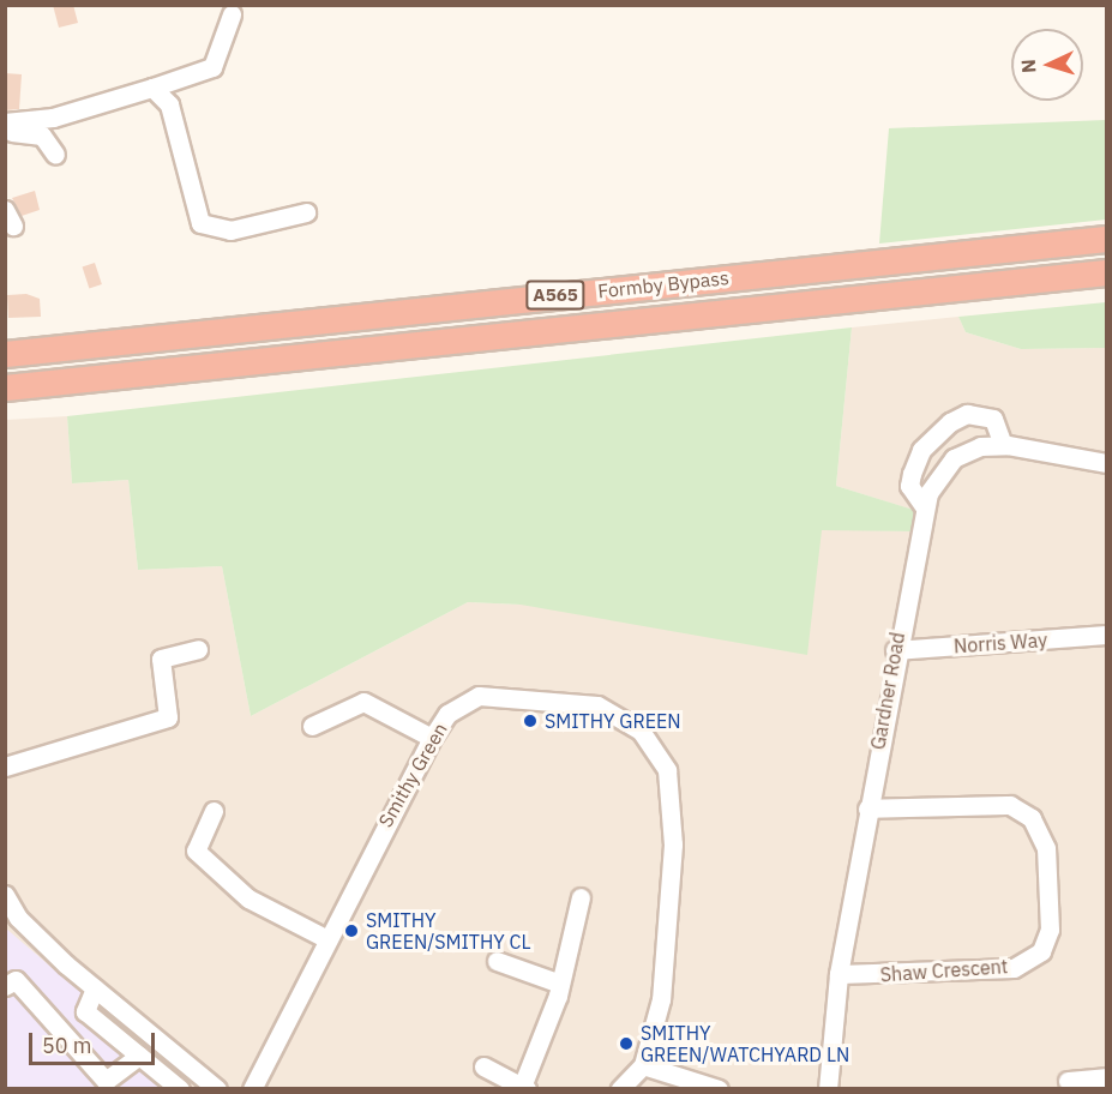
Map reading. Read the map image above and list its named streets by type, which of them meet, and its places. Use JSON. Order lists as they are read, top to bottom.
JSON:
{
  "streets": {
    "highway": ["Formby Bypass", "A565"],
    "street": [
      "Norris Way",
      "Gardner Road",
      "Smithy Green",
      "Shaw Crescent"
    ]
  },
  "crossings": [
    ["Norris Way", "Gardner Road"],
    ["Gardner Road", "Shaw Crescent"]
  ],
  "places": ["SMITHY GREEN", "SMITHY GREEN/SMITHY CL", "SMITHY GREEN/WATCHYARD LN"],
  "scale_bar": "50 m",
  "north": "left"
}
